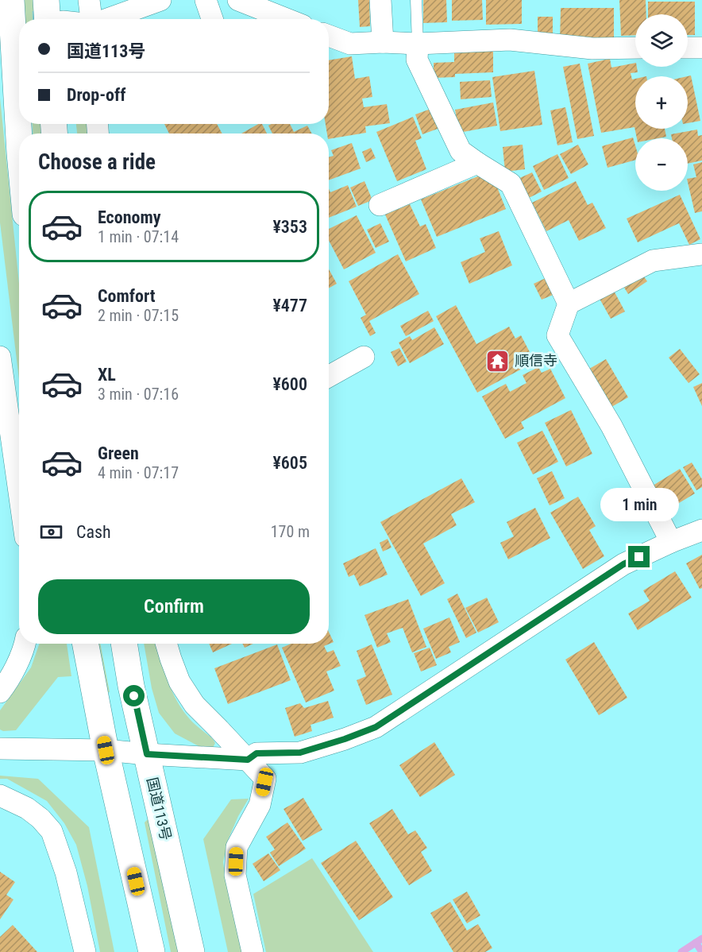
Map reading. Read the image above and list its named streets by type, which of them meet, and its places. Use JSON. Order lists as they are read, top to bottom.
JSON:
{
  "streets": {
    "highway": ["国道113号"]
  },
  "places": {
    "temple": ["順信寺"]
  },
  "page": {
    "map_buttons": ["+", "−"],
    "banner": ["国道113号", "Drop-off"],
    "heading": "Choose a ride",
    "list": [
      {
        "name": "Economy",
        "note": "1 min · 07:14",
        "value": "¥353"
      },
      {
        "name": "Comfort",
        "note": "2 min · 07:15",
        "value": "¥477"
      },
      {
        "name": "XL",
        "note": "3 min · 07:16",
        "value": "¥600"
      },
      {
        "name": "Green",
        "note": "4 min · 07:17",
        "value": "¥605"
      }
    ],
    "bubble": "1 min",
    "pay": ["Cash", "170 m"],
    "buttons": "Confirm"
  }
}
